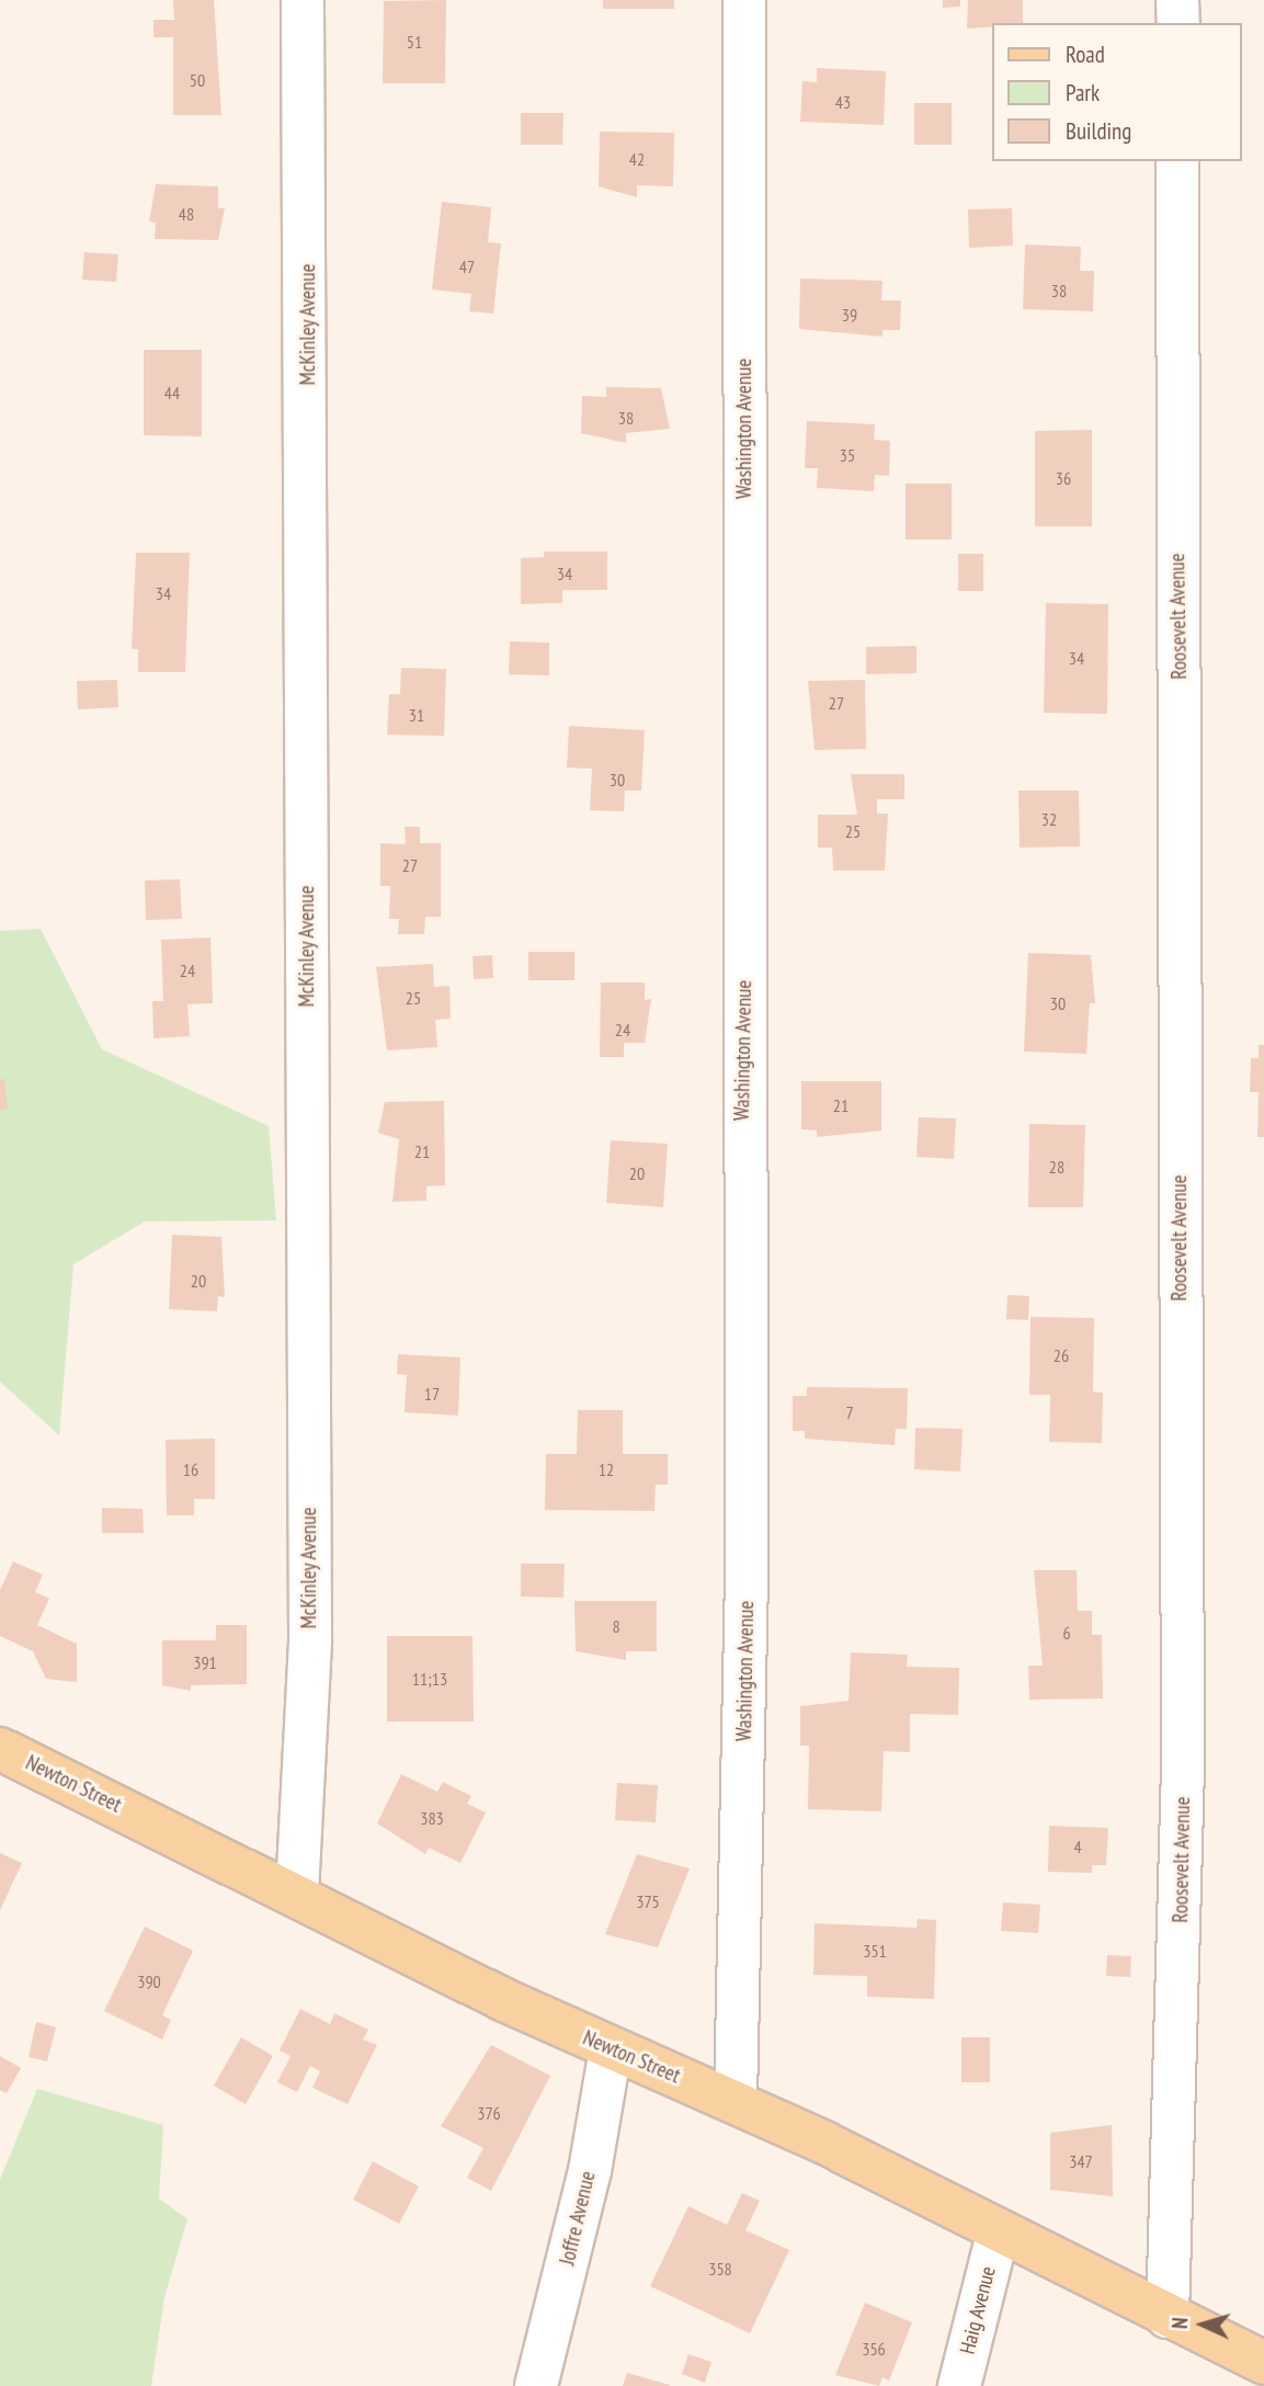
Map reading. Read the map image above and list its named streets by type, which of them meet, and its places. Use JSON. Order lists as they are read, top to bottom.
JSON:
{
  "streets": {
    "main road": ["Newton Street"],
    "street": [
      "McKinley Avenue",
      "Washington Avenue",
      "Roosevelt Avenue",
      "Joffre Avenue",
      "Haig Avenue"
    ]
  },
  "crossings": [
    ["McKinley Avenue", "Newton Street"],
    ["Washington Avenue", "Newton Street"],
    ["Roosevelt Avenue", "Newton Street"],
    ["Newton Street", "Joffre Avenue"],
    ["Newton Street", "Haig Avenue"]
  ],
  "house_numbers": [
    "51",
    "50",
    "43",
    "42",
    "48",
    "47",
    "38",
    "39",
    "44",
    "38",
    "35",
    "36",
    "34",
    "34",
    "34",
    "27",
    "31",
    "30",
    "32",
    "25",
    "27",
    "24",
    "25",
    "30",
    "24",
    "21",
    "21",
    "28",
    "20",
    "20",
    "26",
    "17",
    "7",
    "16",
    "12",
    "8",
    "6",
    "391",
    "11;13",
    "383",
    "4",
    "375",
    "351",
    "390",
    "376",
    "347",
    "358",
    "356"
  ],
  "legend": ["Road", "Park", "Building"],
  "north": "left"
}
